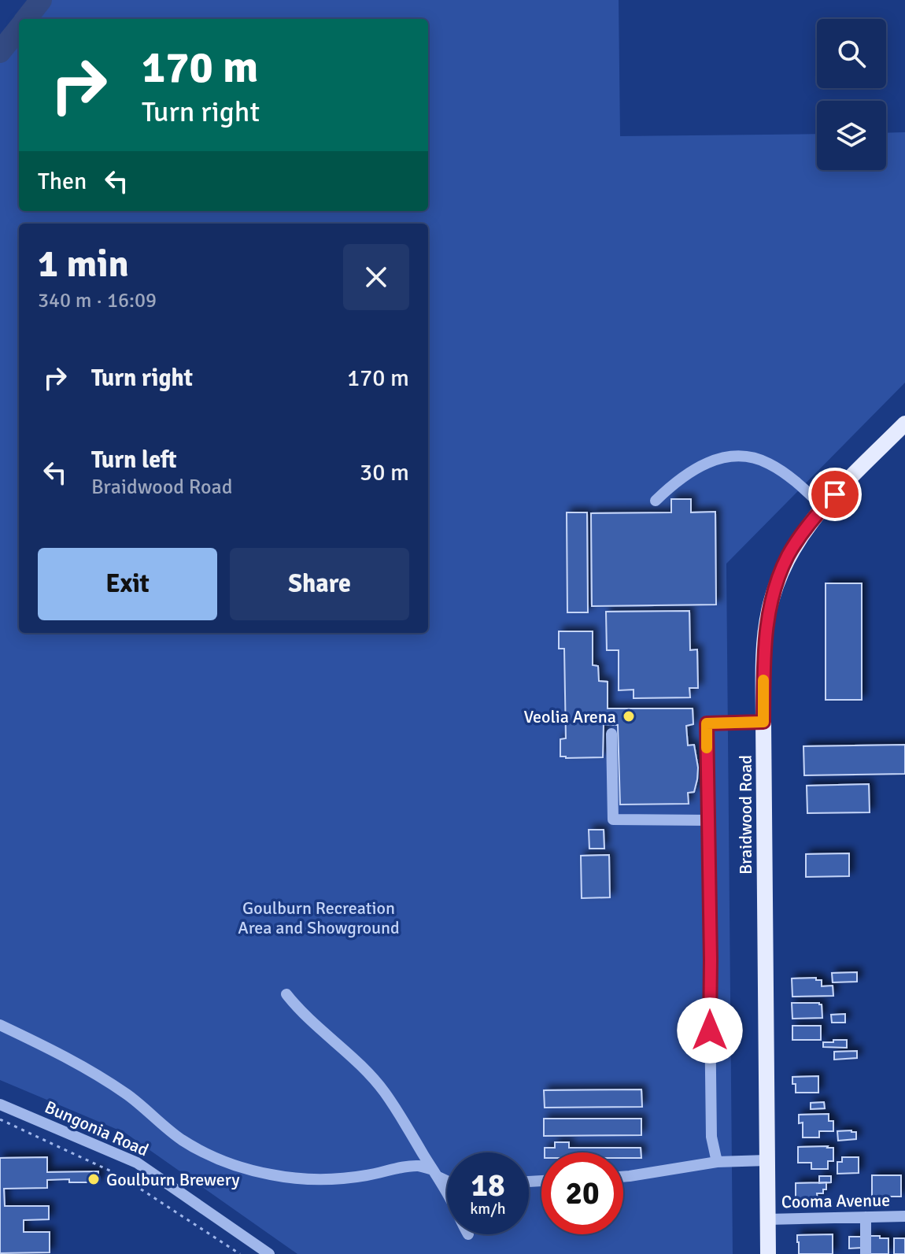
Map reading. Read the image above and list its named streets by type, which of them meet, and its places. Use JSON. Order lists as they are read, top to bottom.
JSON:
{
  "streets": {
    "main road": ["Braidwood Road"],
    "street": ["Bungonia Road", "Cooma Avenue"]
  },
  "crossings": [
    ["Braidwood Road", "Cooma Avenue"]
  ],
  "parks": ["Goulburn Recreation Area and Showground"],
  "places": ["Veolia Arena", "Goulburn Brewery"],
  "page": {
    "turn": ["170 m", "Turn right"],
    "then": "Then",
    "heading": ["1 min", "340 m · 16:09"],
    "list": [
      {
        "name": "Turn right",
        "value": "170 m"
      },
      {
        "name": "Turn left",
        "note": "Braidwood Road",
        "value": "30 m"
      }
    ],
    "buttons": ["Exit", "Share"],
    "speed": "18 km/h",
    "limit": "20"
  }
}
